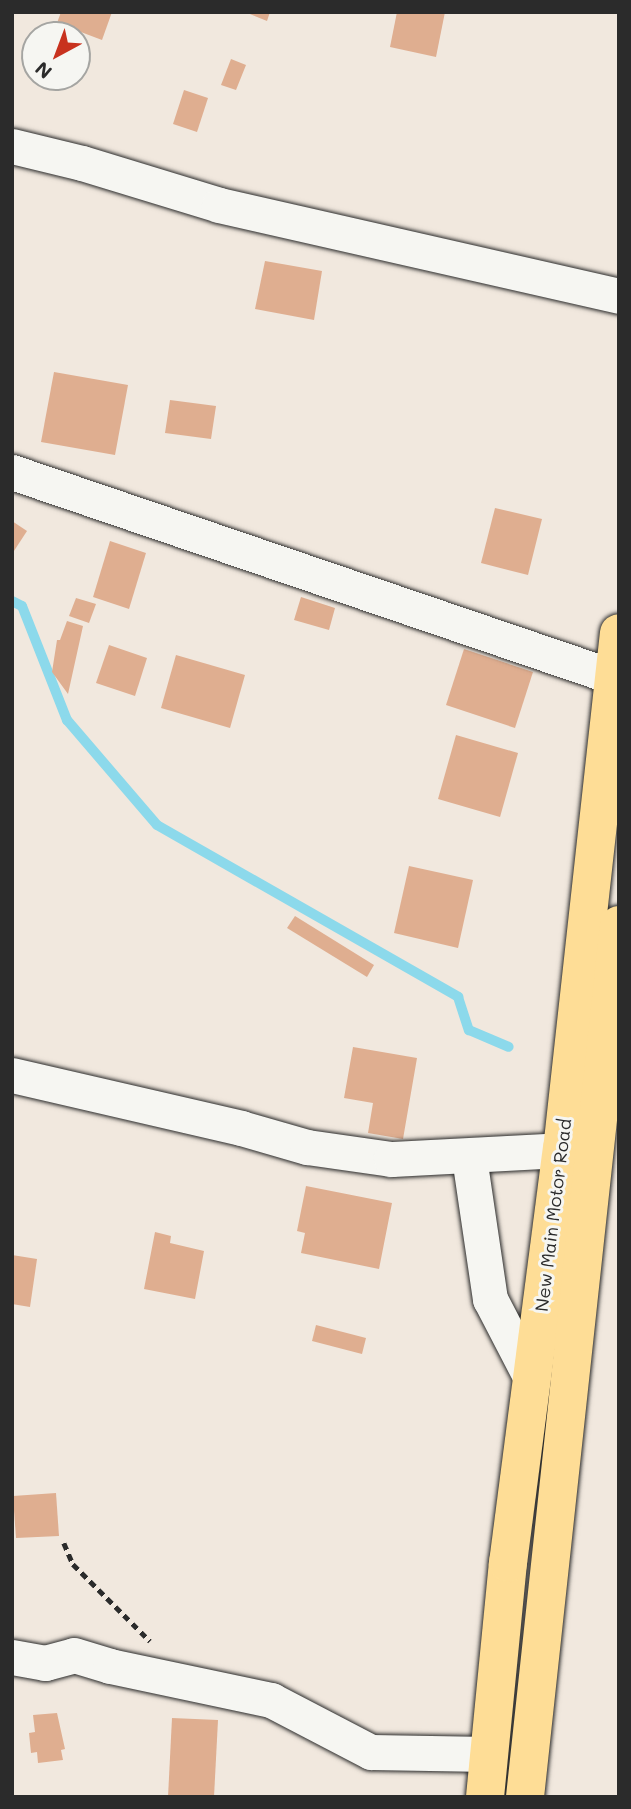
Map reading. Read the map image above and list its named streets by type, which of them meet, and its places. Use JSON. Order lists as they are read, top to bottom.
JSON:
{
  "streets": {
    "highway": ["New Main Motor Road"]
  },
  "north": "bottom left"
}
